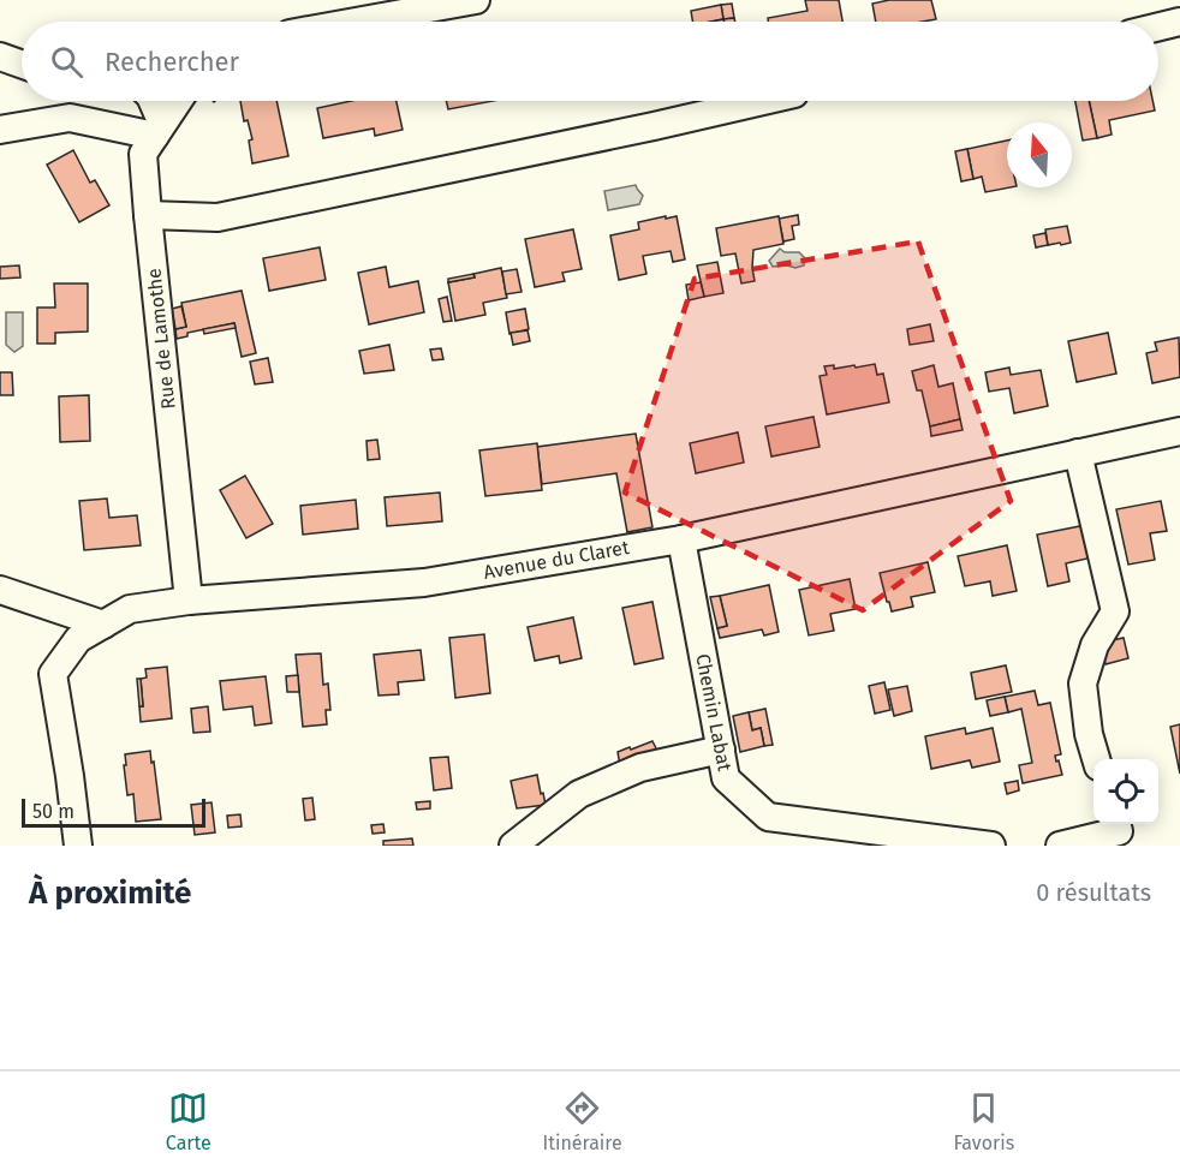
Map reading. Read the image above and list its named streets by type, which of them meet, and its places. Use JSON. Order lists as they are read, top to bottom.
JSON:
{
  "streets": {
    "street": ["Rue de Lamothe", "Avenue du Claret", "Chemin Labat"]
  },
  "crossings": [
    ["Rue de Lamothe", "Avenue du Claret"],
    ["Avenue du Claret", "Chemin Labat"]
  ],
  "scale_bar": "50 m",
  "north": "top",
  "page": {
    "search": "Rechercher",
    "scale": "50 m",
    "heading": ["À proximité", "0 résultats"],
    "nav": ["Carte", "Itinéraire", "Favoris"]
  }
}
